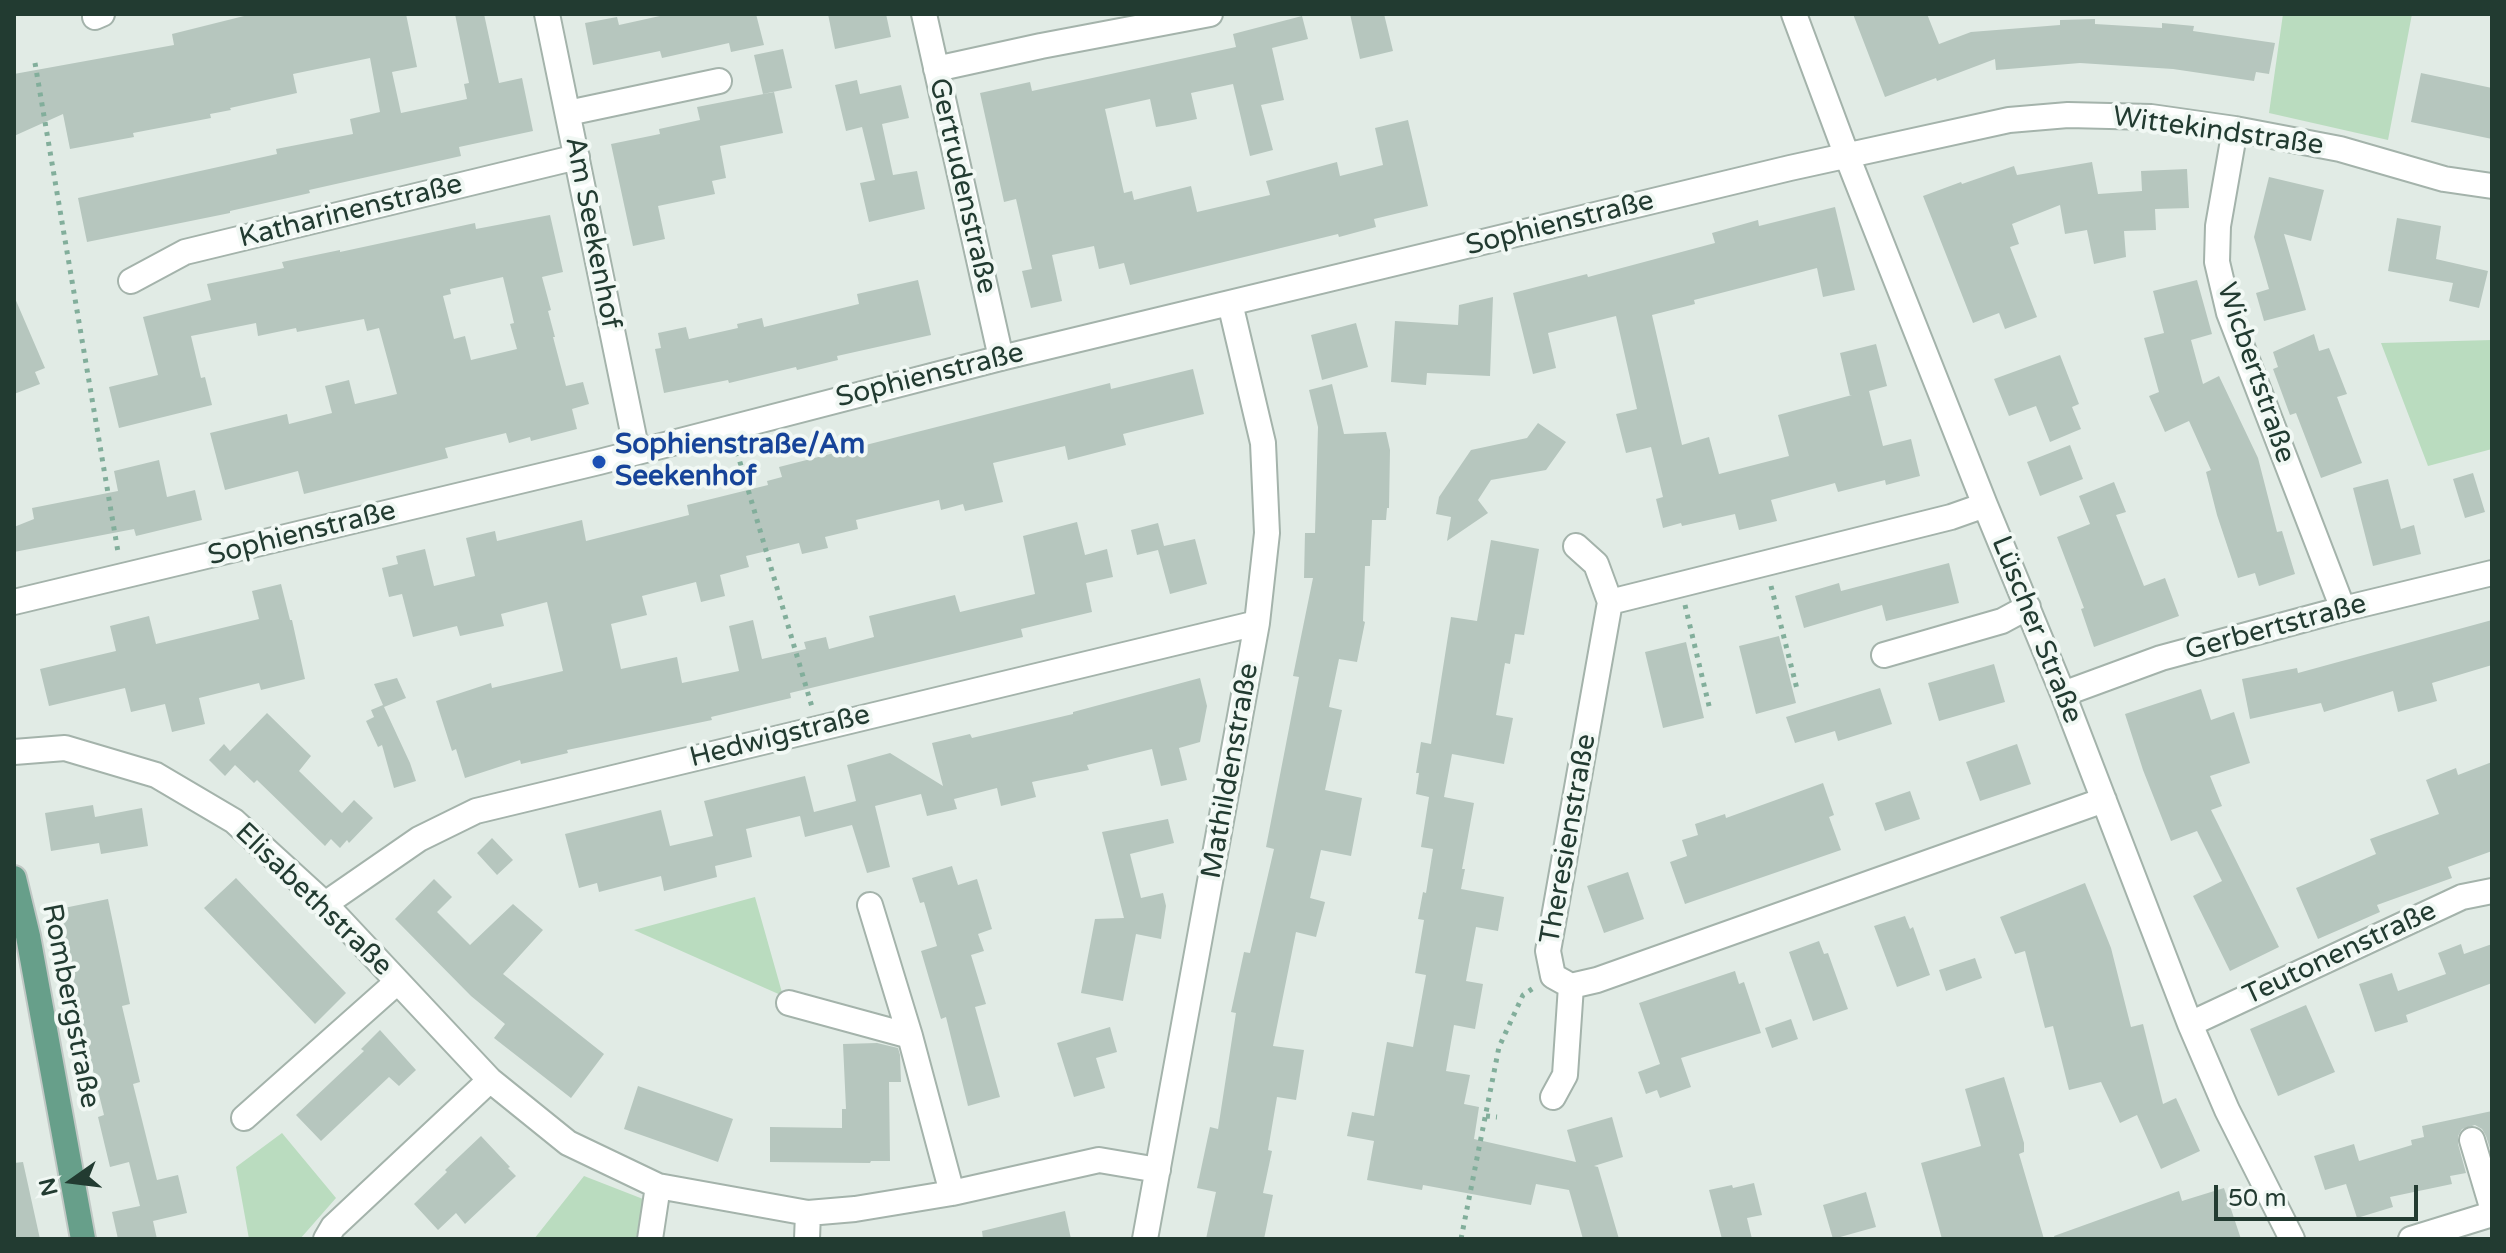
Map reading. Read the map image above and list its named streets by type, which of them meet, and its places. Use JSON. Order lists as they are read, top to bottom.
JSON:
{
  "streets": {
    "main road": ["Rombergstraße"],
    "street": [
      "Wittekindstraße",
      "Gertrudenstraße",
      "Katharinenstraße",
      "Sophienstraße",
      "Am Seekenhof",
      "Wicbertstraße",
      "Gerbertstraße",
      "Lüscher Straße",
      "Hedwigstraße",
      "Mathildenstraße",
      "Theresienstraße",
      "Elisabethstraße",
      "Teutonenstraße"
    ]
  },
  "crossings": [
    ["Wittekindstraße", "Sophienstraße"],
    ["Wittekindstraße", "Wicbertstraße"],
    ["Wittekindstraße", "Lüscher Straße"],
    ["Gertrudenstraße", "Sophienstraße"],
    ["Katharinenstraße", "Am Seekenhof"],
    ["Sophienstraße", "Am Seekenhof"],
    ["Sophienstraße", "Lüscher Straße"],
    ["Sophienstraße", "Mathildenstraße"],
    ["Wicbertstraße", "Gerbertstraße"],
    ["Gerbertstraße", "Lüscher Straße"],
    ["Lüscher Straße", "Theresienstraße"],
    ["Lüscher Straße", "Teutonenstraße"],
    ["Hedwigstraße", "Mathildenstraße"],
    ["Hedwigstraße", "Elisabethstraße"],
    ["Mathildenstraße", "Elisabethstraße"]
  ],
  "places": ["Sophienstraße/Am Seekenhof"],
  "scale_bar": "50 m",
  "north": "left"
}
